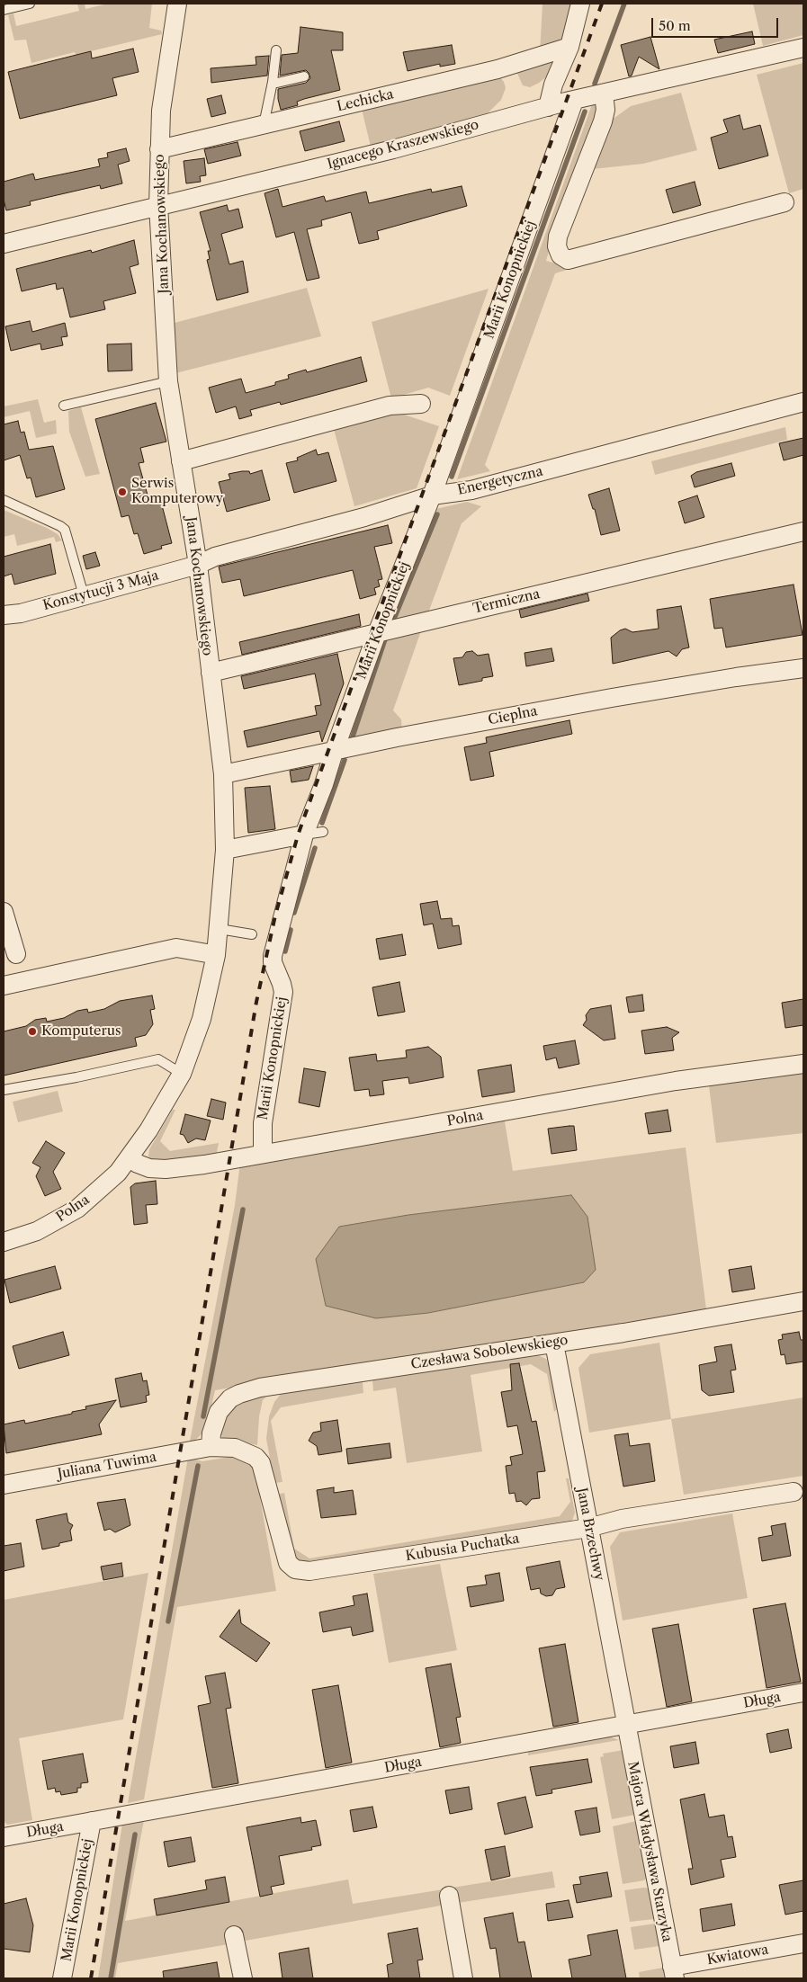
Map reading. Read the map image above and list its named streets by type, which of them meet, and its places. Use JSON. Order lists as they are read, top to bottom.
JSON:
{
  "streets": {
    "street": [
      "Lechicka",
      "Ignacego Kraszewskiego",
      "Jana Kochanowskiego",
      "Marii Konopnickiej",
      "Energetyczna",
      "Konstytucji 3 Maja",
      "Termiczna",
      "Cieplna",
      "Polna",
      "Czesława Sobolewskiego",
      "Juliana Tuwima",
      "Jana Brzechwy",
      "Kubusia Puchatka",
      "Długa",
      "Majora Władysława Starzyka",
      "Kwiatowa"
    ]
  },
  "crossings": [
    ["Lechicka", "Jana Kochanowskiego"],
    ["Ignacego Kraszewskiego", "Jana Kochanowskiego"],
    ["Ignacego Kraszewskiego", "Marii Konopnickiej"],
    ["Jana Kochanowskiego", "Energetyczna"],
    ["Jana Kochanowskiego", "Konstytucji 3 Maja"],
    ["Jana Kochanowskiego", "Termiczna"],
    ["Jana Kochanowskiego", "Cieplna"],
    ["Jana Kochanowskiego", "Polna"],
    ["Marii Konopnickiej", "Energetyczna"],
    ["Marii Konopnickiej", "Termiczna"],
    ["Marii Konopnickiej", "Cieplna"],
    ["Marii Konopnickiej", "Polna"],
    ["Marii Konopnickiej", "Długa"],
    ["Energetyczna", "Konstytucji 3 Maja"],
    ["Czesława Sobolewskiego", "Juliana Tuwima"],
    ["Czesława Sobolewskiego", "Jana Brzechwy"],
    ["Czesława Sobolewskiego", "Kubusia Puchatka"],
    ["Juliana Tuwima", "Kubusia Puchatka"],
    ["Jana Brzechwy", "Kubusia Puchatka"],
    ["Jana Brzechwy", "Długa"],
    ["Jana Brzechwy", "Majora Władysława Starzyka"],
    ["Długa", "Majora Władysława Starzyka"],
    ["Majora Władysława Starzyka", "Kwiatowa"]
  ],
  "places": ["Serwis Komputerowy", "Komputerus"],
  "scale_bar": "50 m"
}
